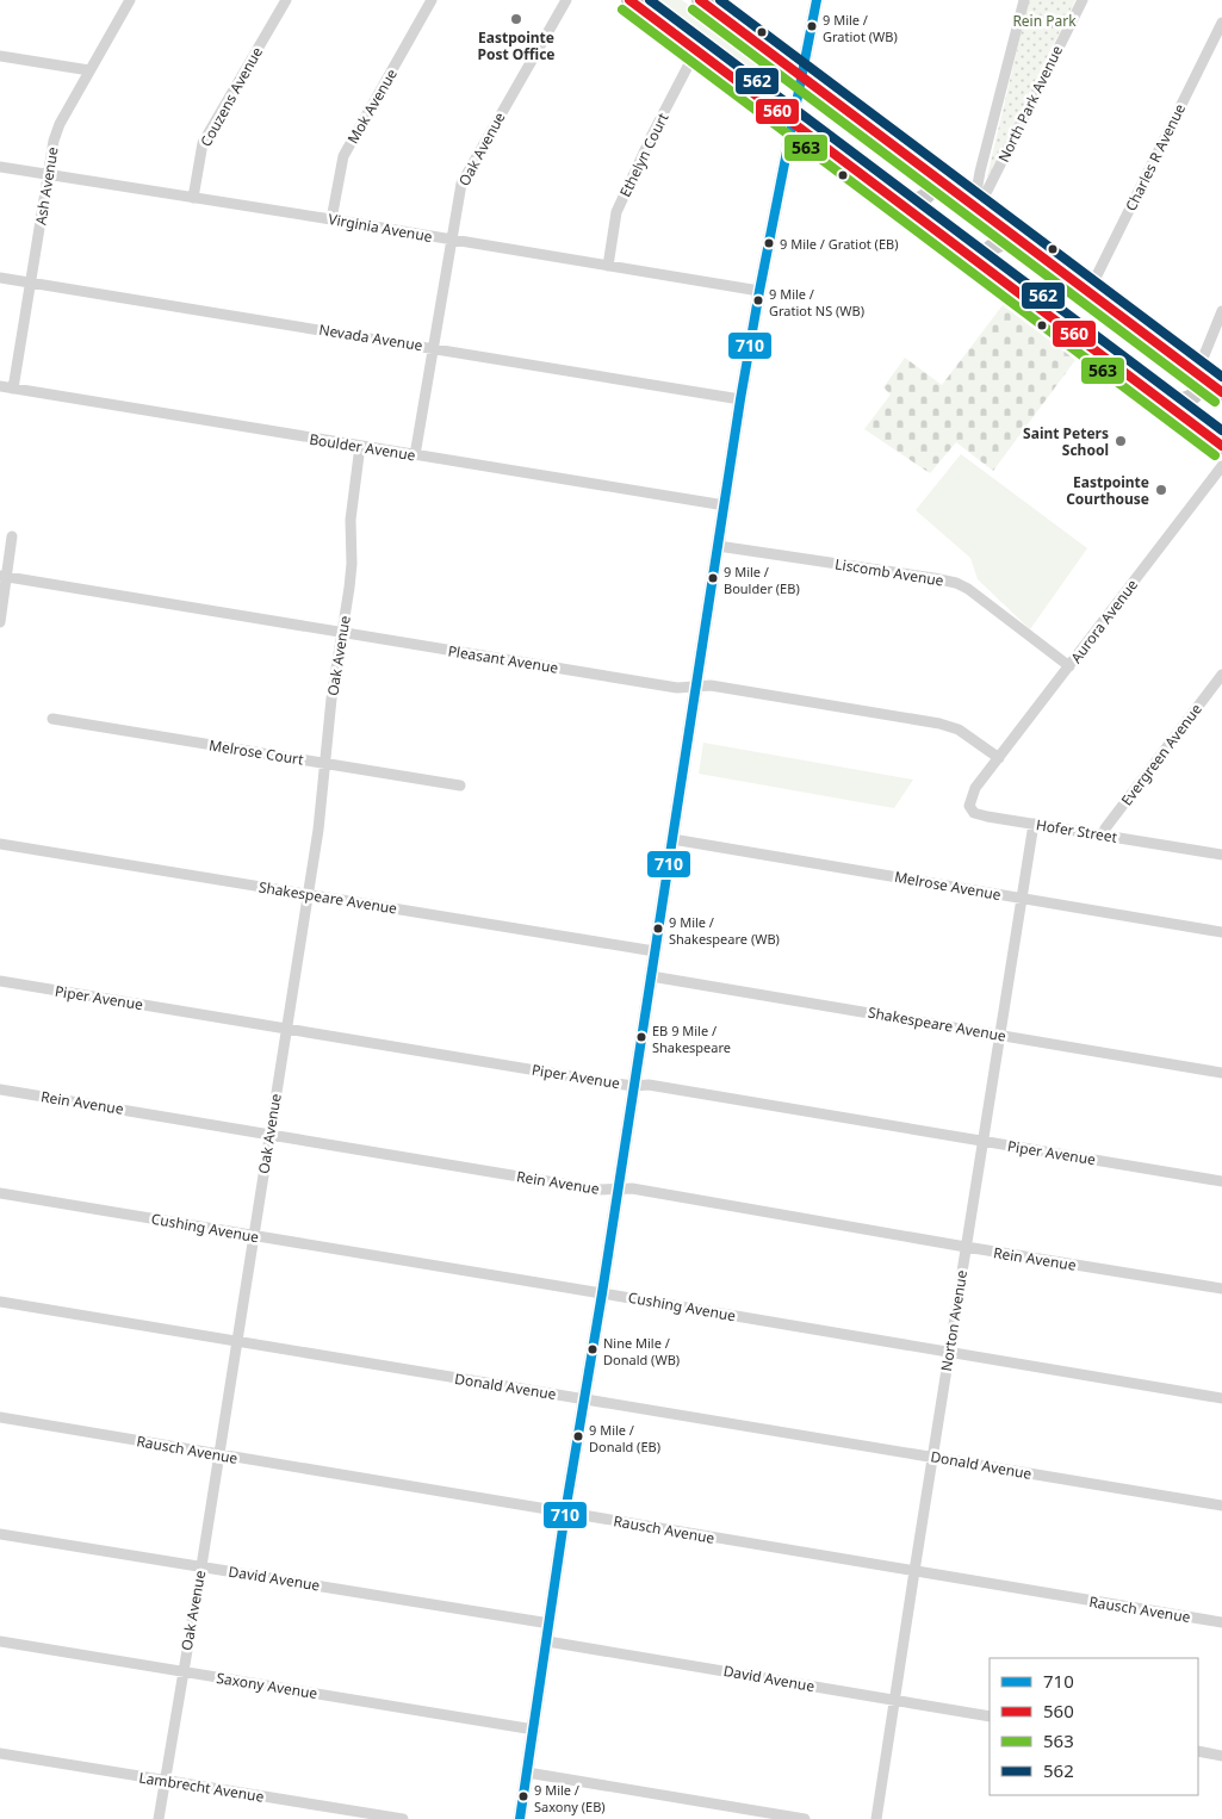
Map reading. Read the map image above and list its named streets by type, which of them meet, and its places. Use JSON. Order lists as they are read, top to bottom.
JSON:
{
  "streets": {
    "street": [
      "Couzens Avenue",
      "North Park Avenue",
      "Mok Avenue",
      "Oak Avenue",
      "Ethelyn Court",
      "Charles R Avenue",
      "Ash Avenue",
      "Virginia Avenue",
      "Nevada Avenue",
      "Boulder Avenue",
      "Liscomb Avenue",
      "Aurora Avenue",
      "Pleasant Avenue",
      "Melrose Court",
      "Evergreen Avenue",
      "Hofer Street",
      "Melrose Avenue",
      "Shakespeare Avenue",
      "Piper Avenue",
      "Rein Avenue",
      "Cushing Avenue",
      "Norton Avenue",
      "Donald Avenue",
      "Rausch Avenue",
      "David Avenue",
      "Saxony Avenue",
      "Lambrecht Avenue"
    ]
  },
  "crossings": [
    ["Couzens Avenue", "Virginia Avenue"],
    ["Mok Avenue", "Virginia Avenue"],
    ["Oak Avenue", "Virginia Avenue"],
    ["Oak Avenue", "Nevada Avenue"],
    ["Oak Avenue", "Boulder Avenue"],
    ["Oak Avenue", "Pleasant Avenue"],
    ["Oak Avenue", "Melrose Court"],
    ["Oak Avenue", "Shakespeare Avenue"],
    ["Oak Avenue", "Piper Avenue"],
    ["Oak Avenue", "Rein Avenue"],
    ["Oak Avenue", "Cushing Avenue"],
    ["Oak Avenue", "Donald Avenue"],
    ["Oak Avenue", "Rausch Avenue"],
    ["Oak Avenue", "David Avenue"],
    ["Oak Avenue", "Saxony Avenue"],
    ["Oak Avenue", "Lambrecht Avenue"],
    ["Ethelyn Court", "Virginia Avenue"],
    ["Ash Avenue", "Virginia Avenue"],
    ["Ash Avenue", "Nevada Avenue"],
    ["Ash Avenue", "Boulder Avenue"],
    ["Liscomb Avenue", "Aurora Avenue"],
    ["Aurora Avenue", "Pleasant Avenue"],
    ["Aurora Avenue", "Hofer Street"],
    ["Evergreen Avenue", "Hofer Street"],
    ["Hofer Street", "Norton Avenue"],
    ["Melrose Avenue", "Norton Avenue"],
    ["Shakespeare Avenue", "Norton Avenue"],
    ["Piper Avenue", "Norton Avenue"],
    ["Rein Avenue", "Norton Avenue"],
    ["Cushing Avenue", "Norton Avenue"],
    ["Norton Avenue", "Donald Avenue"],
    ["Norton Avenue", "Rausch Avenue"],
    ["Norton Avenue", "David Avenue"]
  ],
  "parks": ["Rein Park"],
  "places": [
    "Eastpointe Post Office",
    "9 Mile / Gratiot (WB)",
    "9 Mile / Gratiot (EB)",
    "9 Mile / Gratiot NS (WB)",
    "Saint Peters School",
    "Eastpointe Courthouse",
    "9 Mile / Boulder (EB)",
    "9 Mile / Shakespeare (WB)",
    "EB 9 Mile / Shakespeare",
    "Nine Mile / Donald (WB)",
    "9 Mile / Donald (EB)",
    "9 Mile / Saxony (EB)"
  ],
  "lines": [
    "transit line 710",
    "transit line 560",
    "transit line 562",
    "transit line 563"
  ],
  "legend": [
    "710",
    "560",
    "563",
    "562"
  ]
}
